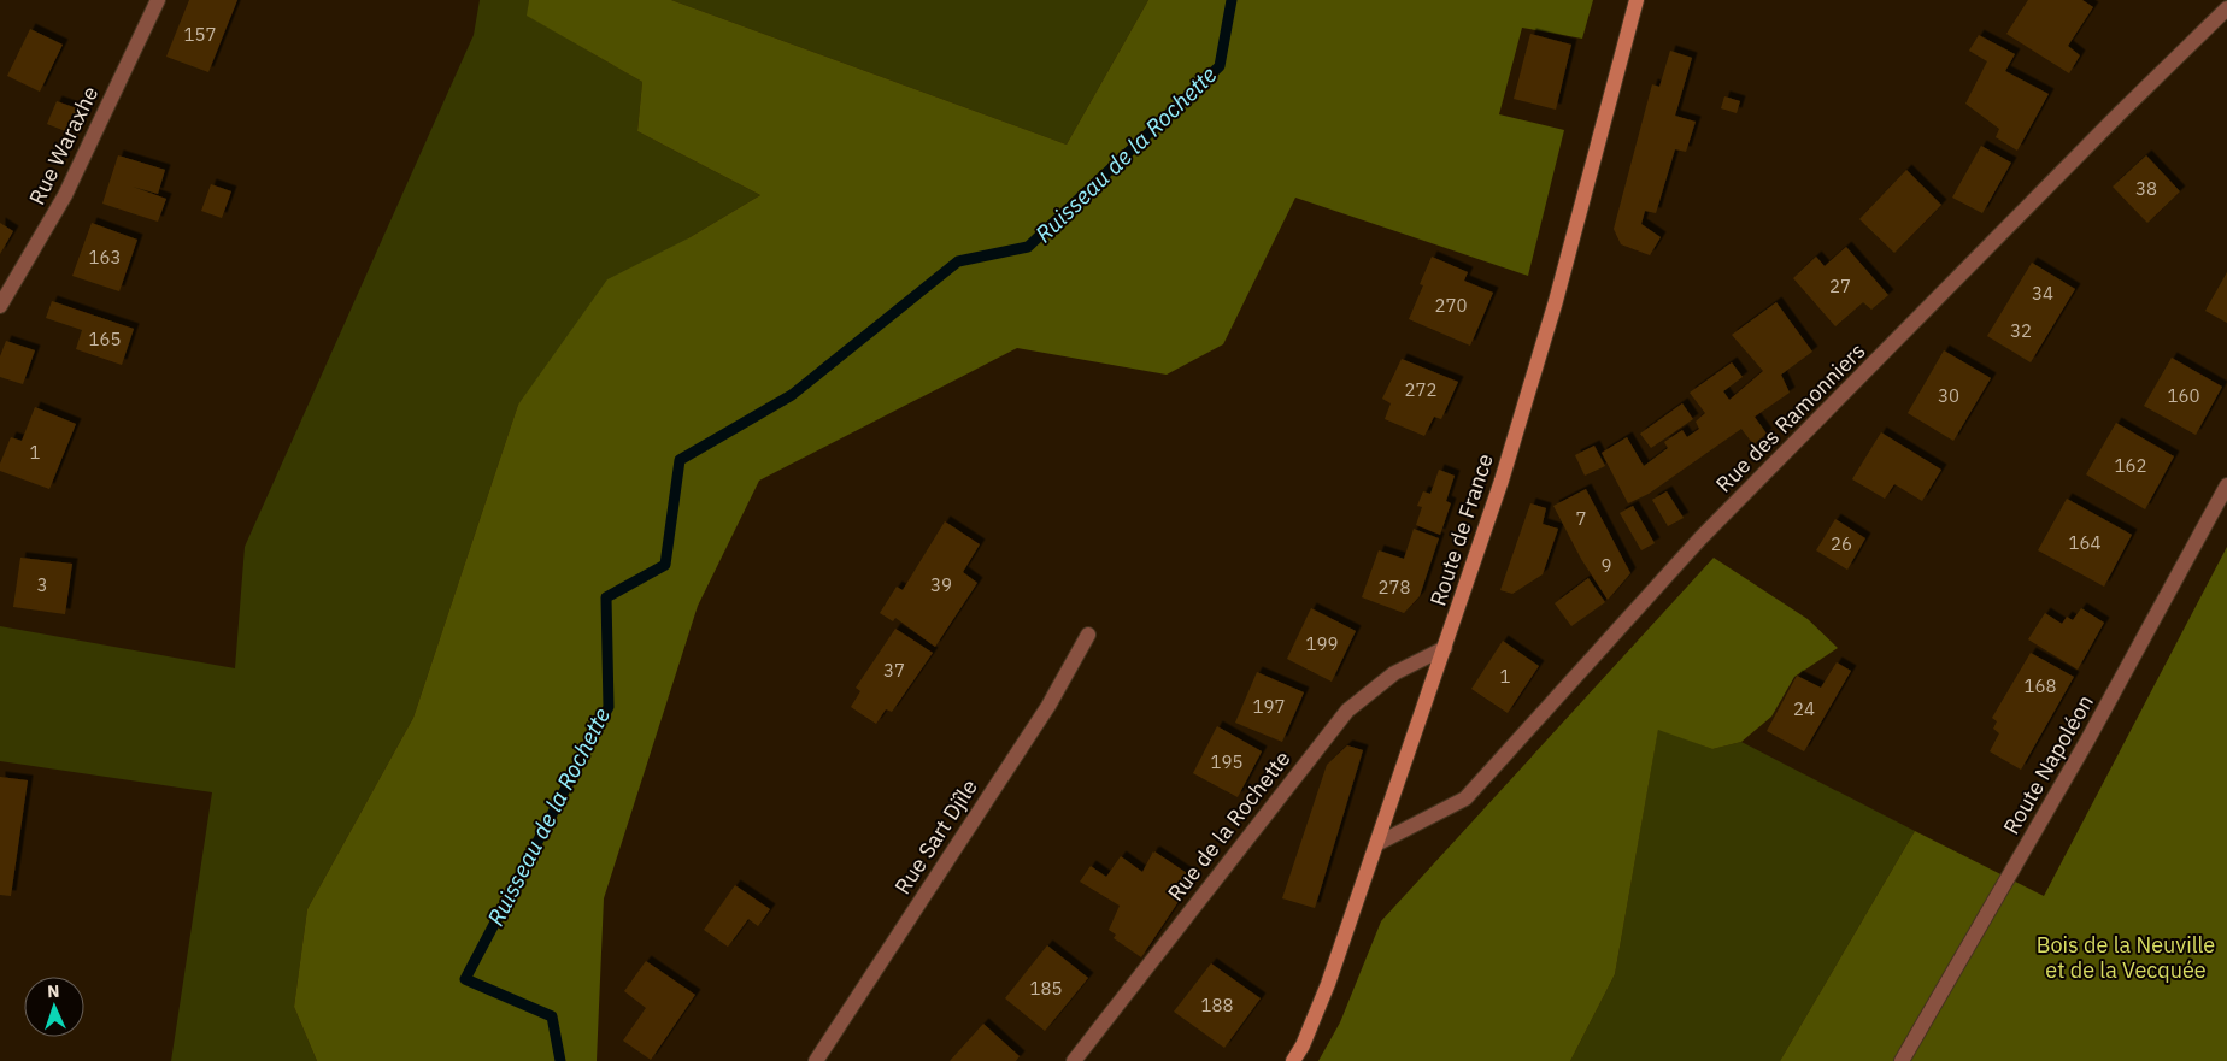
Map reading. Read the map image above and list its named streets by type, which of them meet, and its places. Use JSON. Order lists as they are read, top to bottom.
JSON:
{
  "streets": {
    "main road": ["Route de France"],
    "street": [
      "Rue Waraxhe",
      "Rue des Ramonniers",
      "Route Napoléon",
      "Rue de la Rochette",
      "Rue Sart Djîle"
    ]
  },
  "crossings": [
    ["Rue des Ramonniers", "Route de France"],
    ["Route de France", "Rue de la Rochette"]
  ],
  "water": ["Ruisseau de la Rochette"],
  "parks": ["Bois de la Neuville et de la Vecquée"],
  "house_numbers": [
    "157",
    "38",
    "163",
    "27",
    "34",
    "270",
    "32",
    "165",
    "272",
    "30",
    "160",
    "1",
    "162",
    "7",
    "164",
    "26",
    "9",
    "3",
    "39",
    "278",
    "199",
    "37",
    "1",
    "168",
    "197",
    "24",
    "195",
    "185",
    "188"
  ],
  "north": "top"
}
